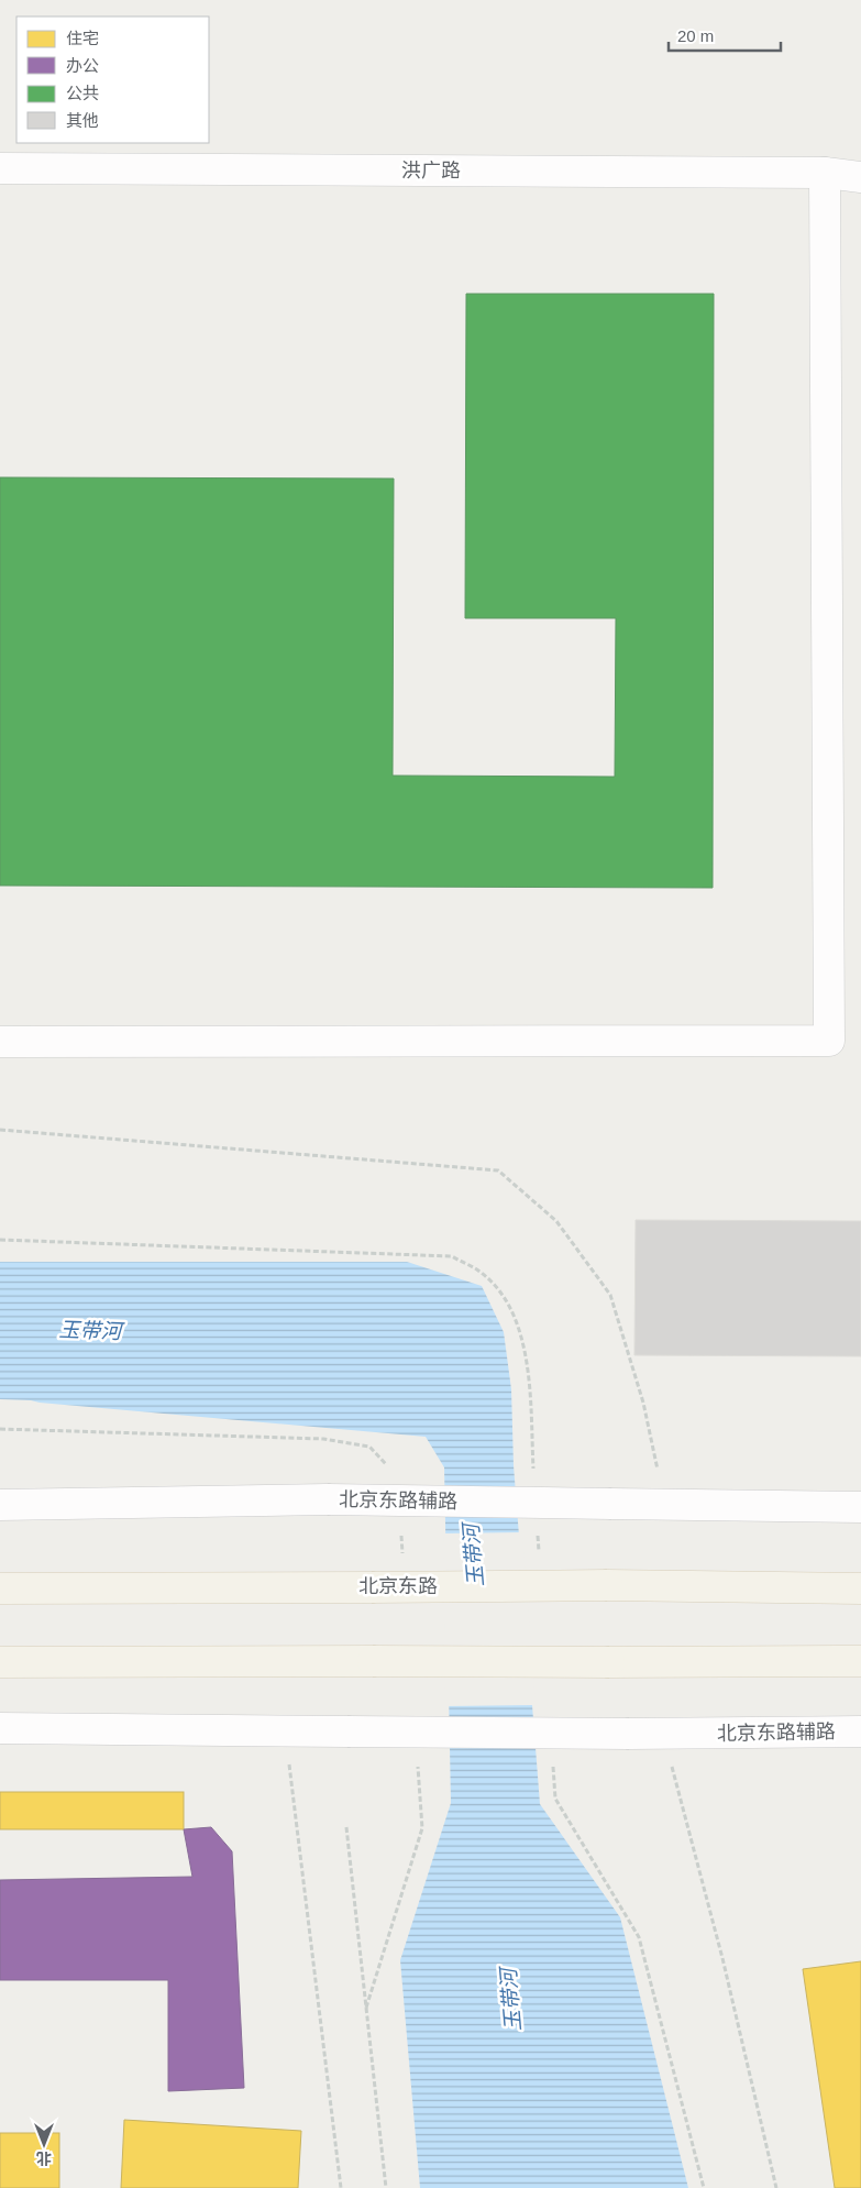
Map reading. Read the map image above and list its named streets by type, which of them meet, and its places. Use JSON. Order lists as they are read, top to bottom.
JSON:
{
  "streets": {
    "main road": ["北京东路"],
    "street": ["洪广路", "北京东路辅路"]
  },
  "water": ["玉带河"],
  "legend": [
    "住宅",
    "办公",
    "公共",
    "其他"
  ],
  "scale_bar": "20 m",
  "north": "bottom"
}
